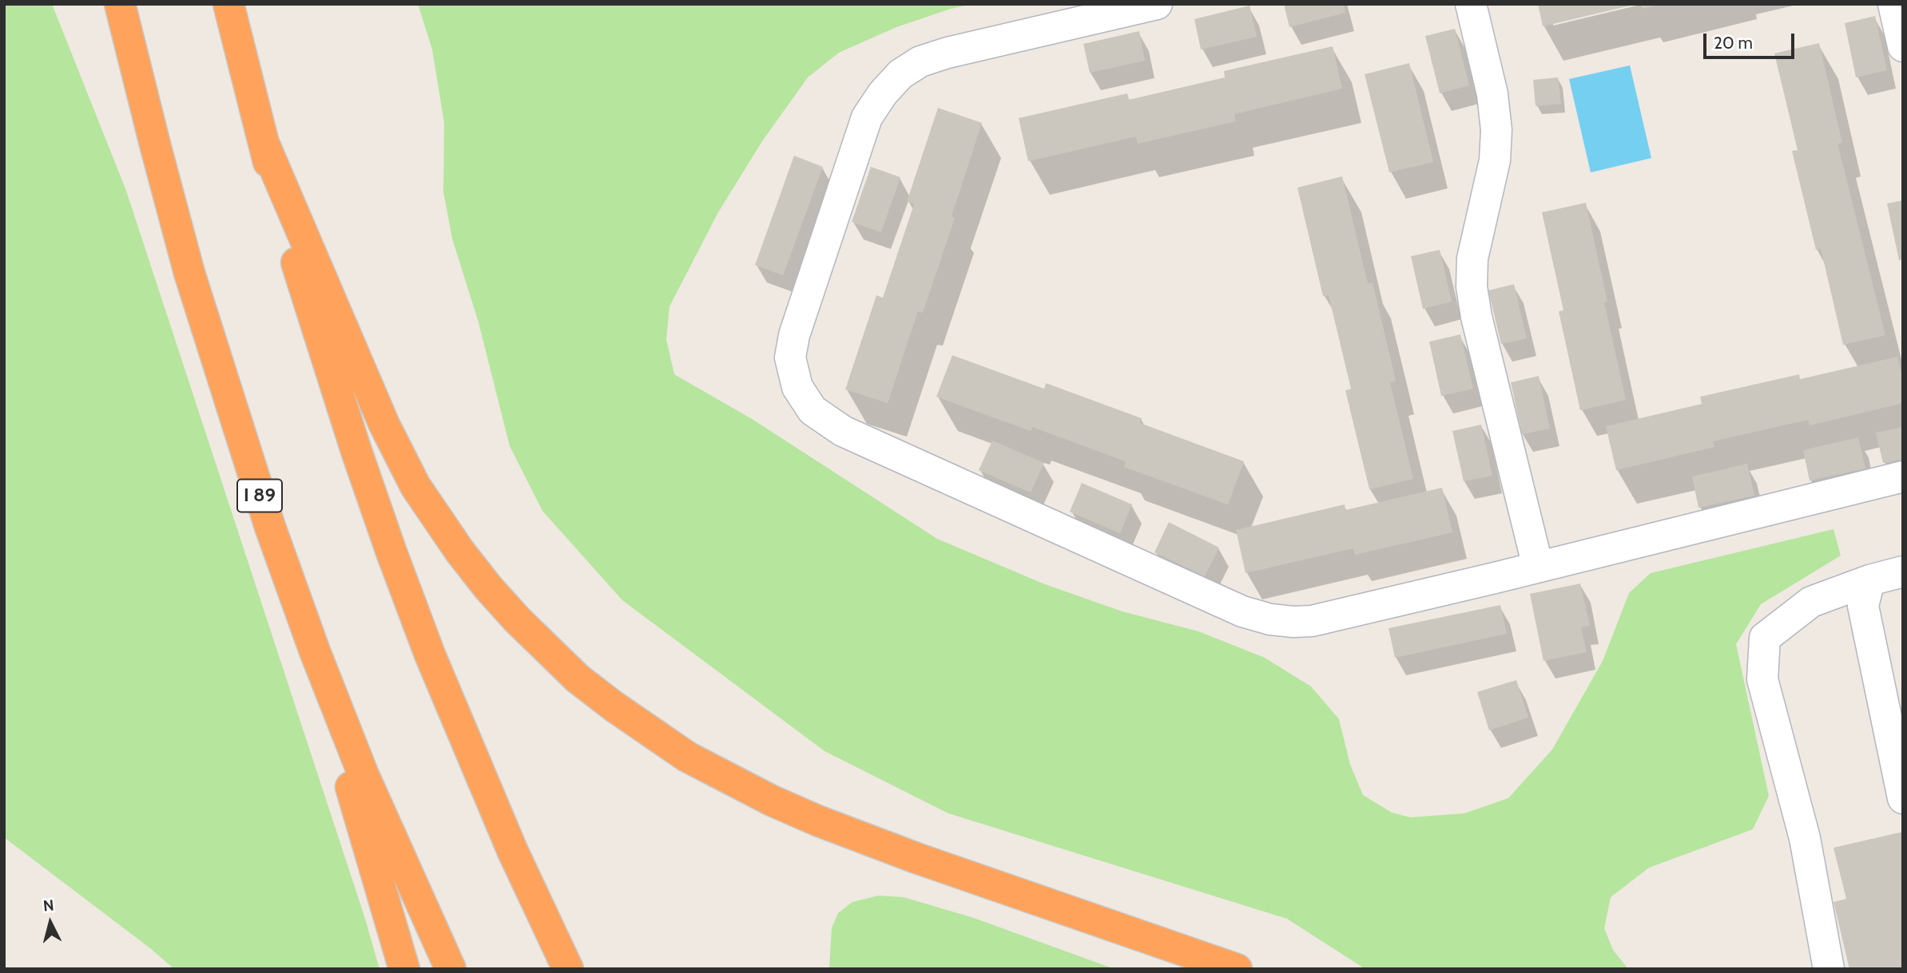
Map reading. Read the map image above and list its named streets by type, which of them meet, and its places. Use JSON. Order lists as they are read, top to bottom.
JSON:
{
  "streets": {
    "highway": ["I 89"]
  },
  "scale_bar": "20 m",
  "north": "top"
}
